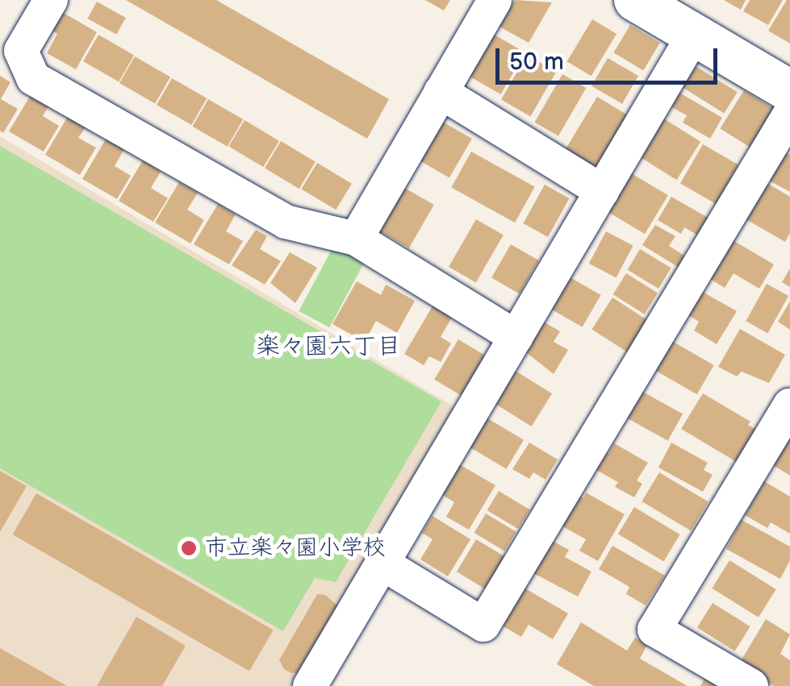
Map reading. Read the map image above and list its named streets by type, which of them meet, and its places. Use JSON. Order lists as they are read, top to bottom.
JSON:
{
  "districts": ["楽々園六丁目"],
  "places": ["市立楽々園小学校"],
  "scale_bar": "50 m"
}
